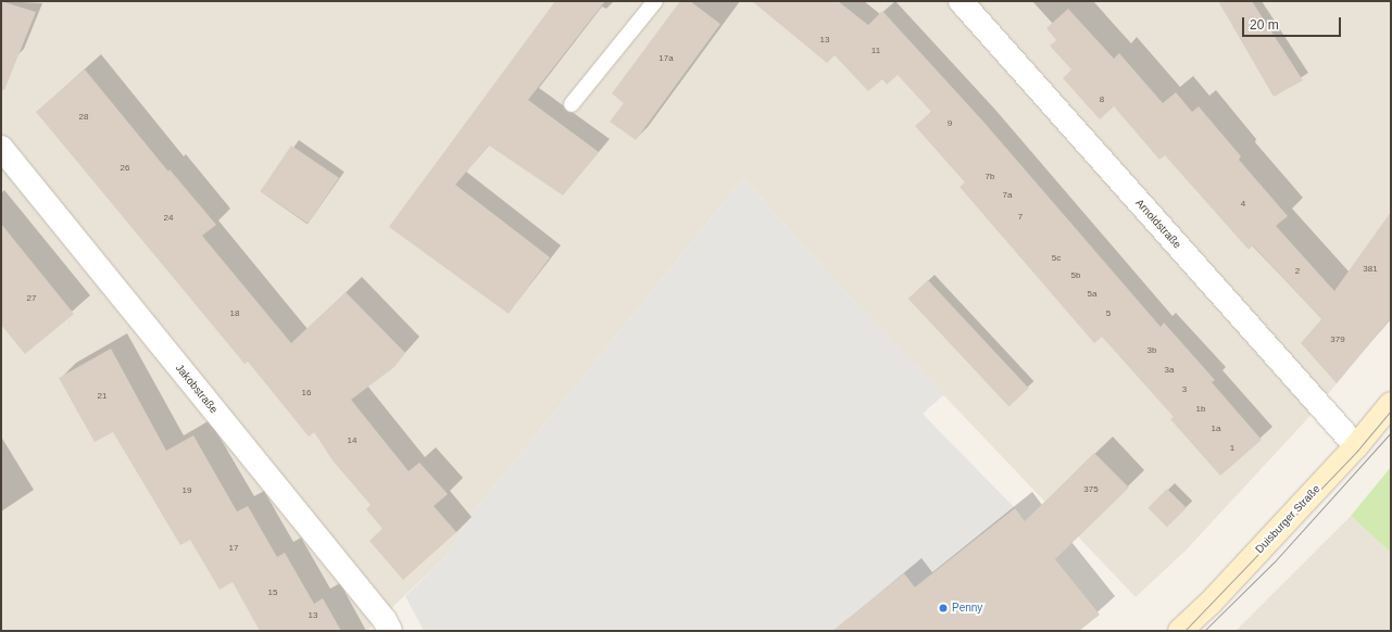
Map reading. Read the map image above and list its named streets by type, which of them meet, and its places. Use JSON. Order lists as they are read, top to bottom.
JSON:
{
  "streets": {
    "main road": ["Duisburger Straße"],
    "street": ["Arnoldstraße", "Jakobstraße"]
  },
  "crossings": [
    ["Arnoldstraße", "Duisburger Straße"]
  ],
  "places": ["Penny"],
  "house_numbers": [
    "13",
    "11",
    "17a",
    "8",
    "28",
    "9",
    "26",
    "7b",
    "7a",
    "4",
    "7",
    "24",
    "5c",
    "381",
    "2",
    "5b",
    "5a",
    "27",
    "18",
    "5",
    "379",
    "3b",
    "3a",
    "3",
    "16",
    "21",
    "1b",
    "1a",
    "14",
    "1",
    "375",
    "19",
    "17",
    "15",
    "13"
  ],
  "scale_bar": "20 m"
}
